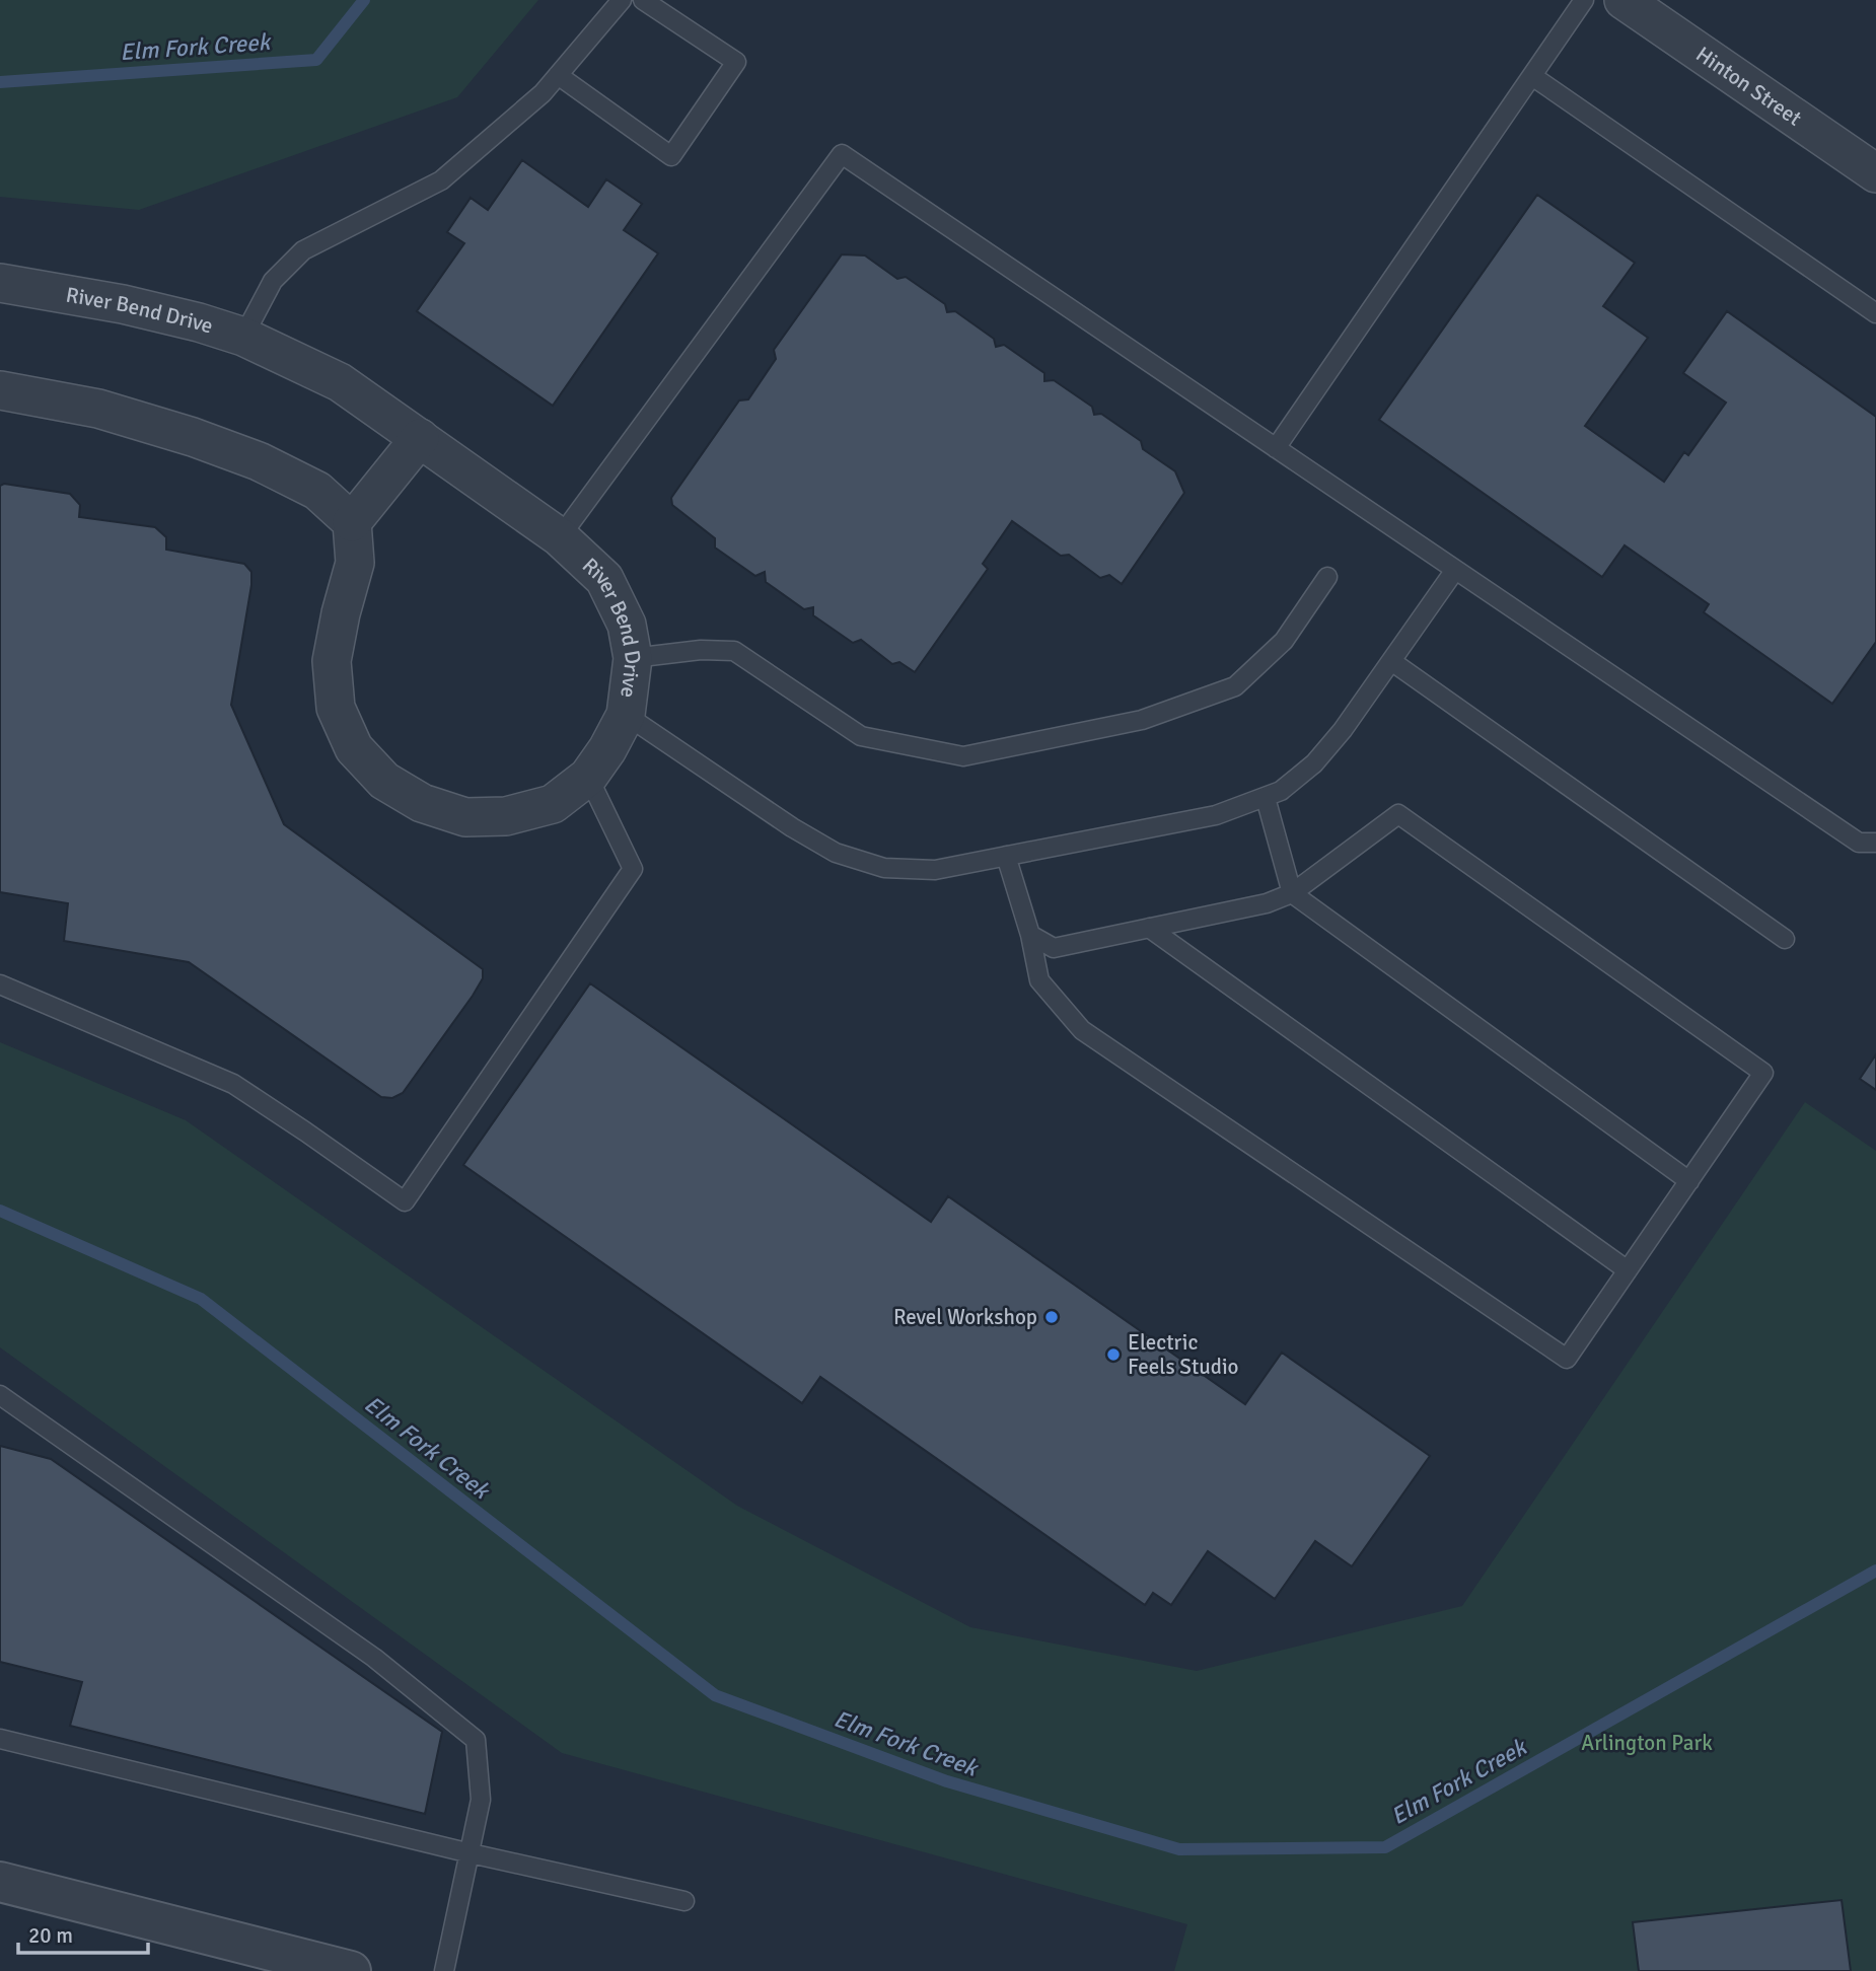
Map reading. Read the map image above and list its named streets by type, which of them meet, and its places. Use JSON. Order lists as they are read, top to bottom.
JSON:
{
  "streets": {
    "street": ["Hinton Street", "River Bend Drive"]
  },
  "water": ["Elm Fork Creek"],
  "parks": ["Arlington Park"],
  "places": ["Revel Workshop", "Electric Feels Studio"],
  "scale_bar": "20 m"
}
